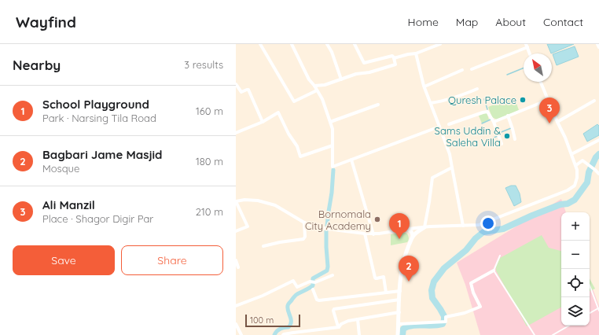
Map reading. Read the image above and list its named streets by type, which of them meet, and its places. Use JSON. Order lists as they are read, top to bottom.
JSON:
{
  "places": ["Quresh Palace", "Sams Uddin & Saleha Villa", "Bornomala City Academy"],
  "scale_bar": "100 m",
  "north": "top left",
  "page": {
    "header": "Wayfind",
    "nav": [
      "Home",
      "Map",
      "About",
      "Contact"
    ],
    "heading": ["Nearby", "3 results"],
    "list": [
      {
        "mark": "1",
        "name": "School Playground",
        "note": "Park · Narsing Tila Road",
        "value": "160 m"
      },
      {
        "mark": "2",
        "name": "Bagbari Jame Masjid",
        "note": "Mosque",
        "value": "180 m"
      },
      {
        "mark": "3",
        "name": "Ali Manzil",
        "note": "Place · Shagor Digir Par",
        "value": "210 m"
      }
    ],
    "pins": ["3", "1", "2"],
    "map_buttons": ["+", "−"],
    "buttons": ["Save", "Share"],
    "scale": "100 m"
  }
}
